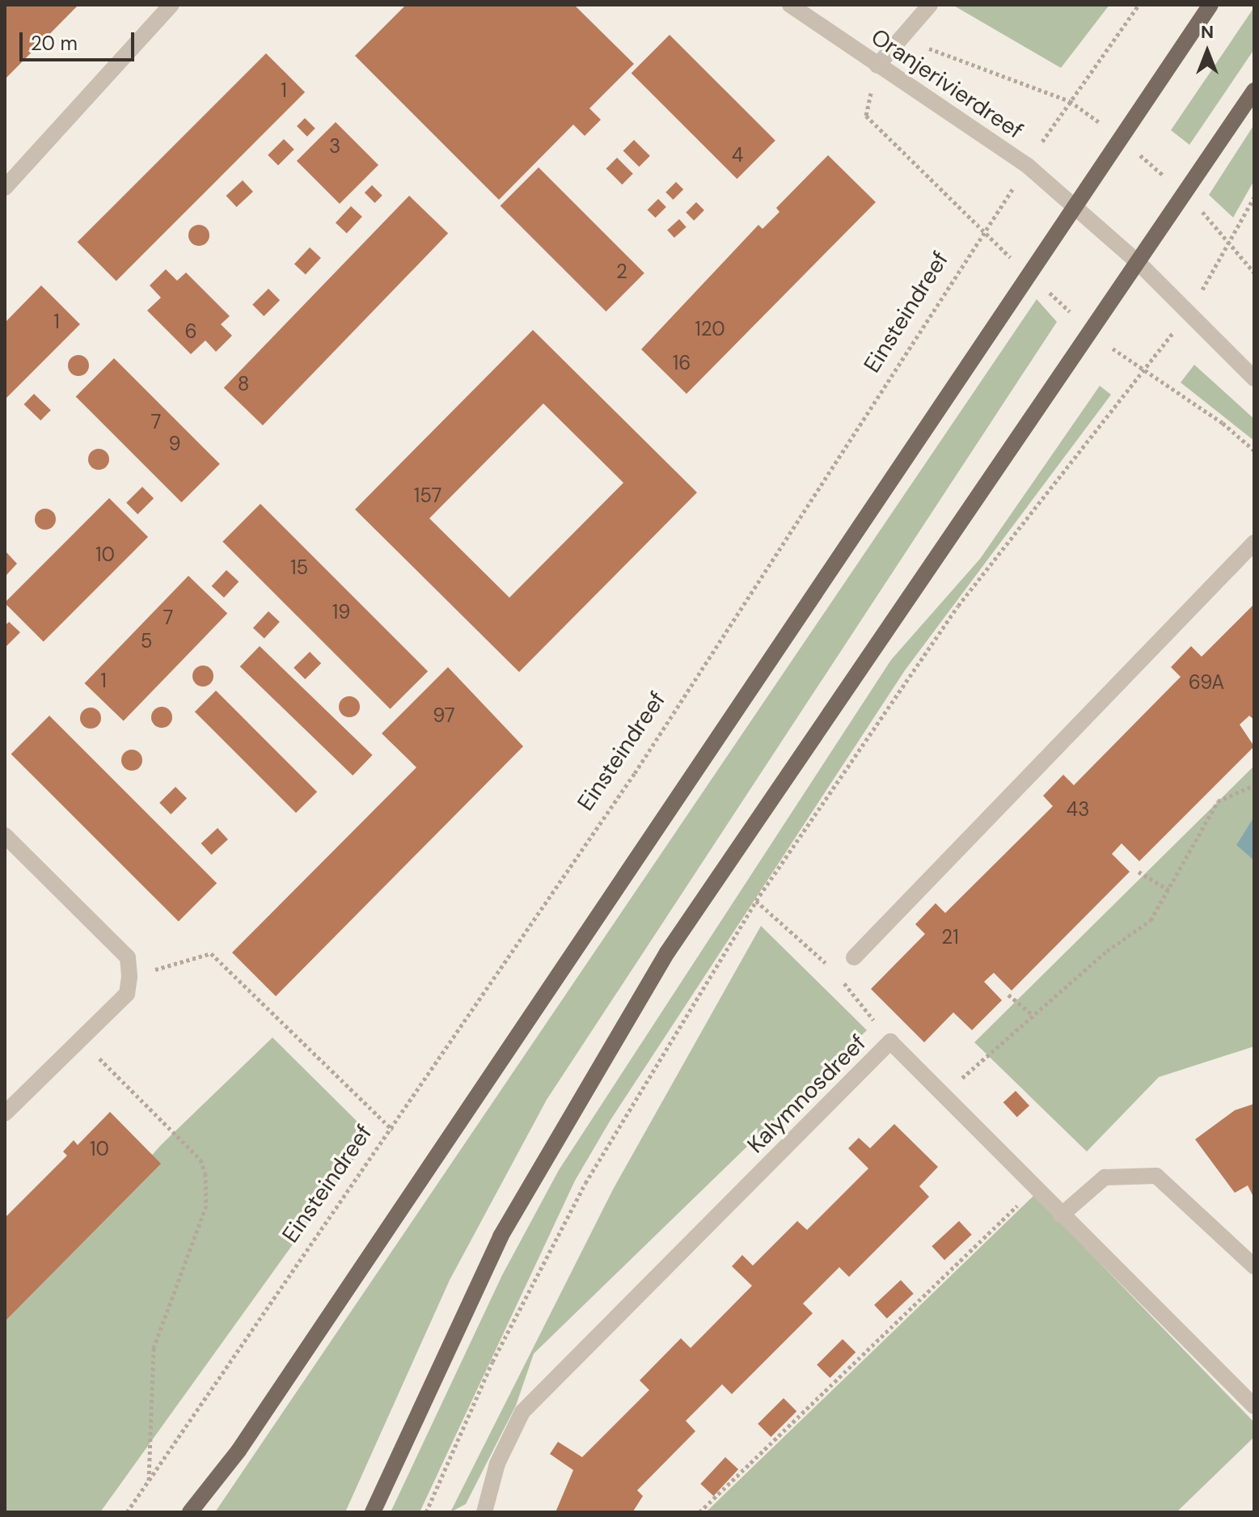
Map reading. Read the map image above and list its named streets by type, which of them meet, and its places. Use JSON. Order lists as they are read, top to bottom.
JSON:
{
  "streets": {
    "street": ["Oranjerivierdreef", "Kalymnosdreef"],
    "path": ["Einsteindreef"]
  },
  "crossings": [
    ["Oranjerivierdreef", "Einsteindreef"]
  ],
  "house_numbers": [
    "1",
    "3",
    "4",
    "2",
    "1",
    "120",
    "6",
    "16",
    "8",
    "7",
    "9",
    "157",
    "10",
    "15",
    "19",
    "7",
    "5",
    "1",
    "69A",
    "97",
    "43",
    "21",
    "10"
  ],
  "scale_bar": "20 m",
  "north": "top"
}
